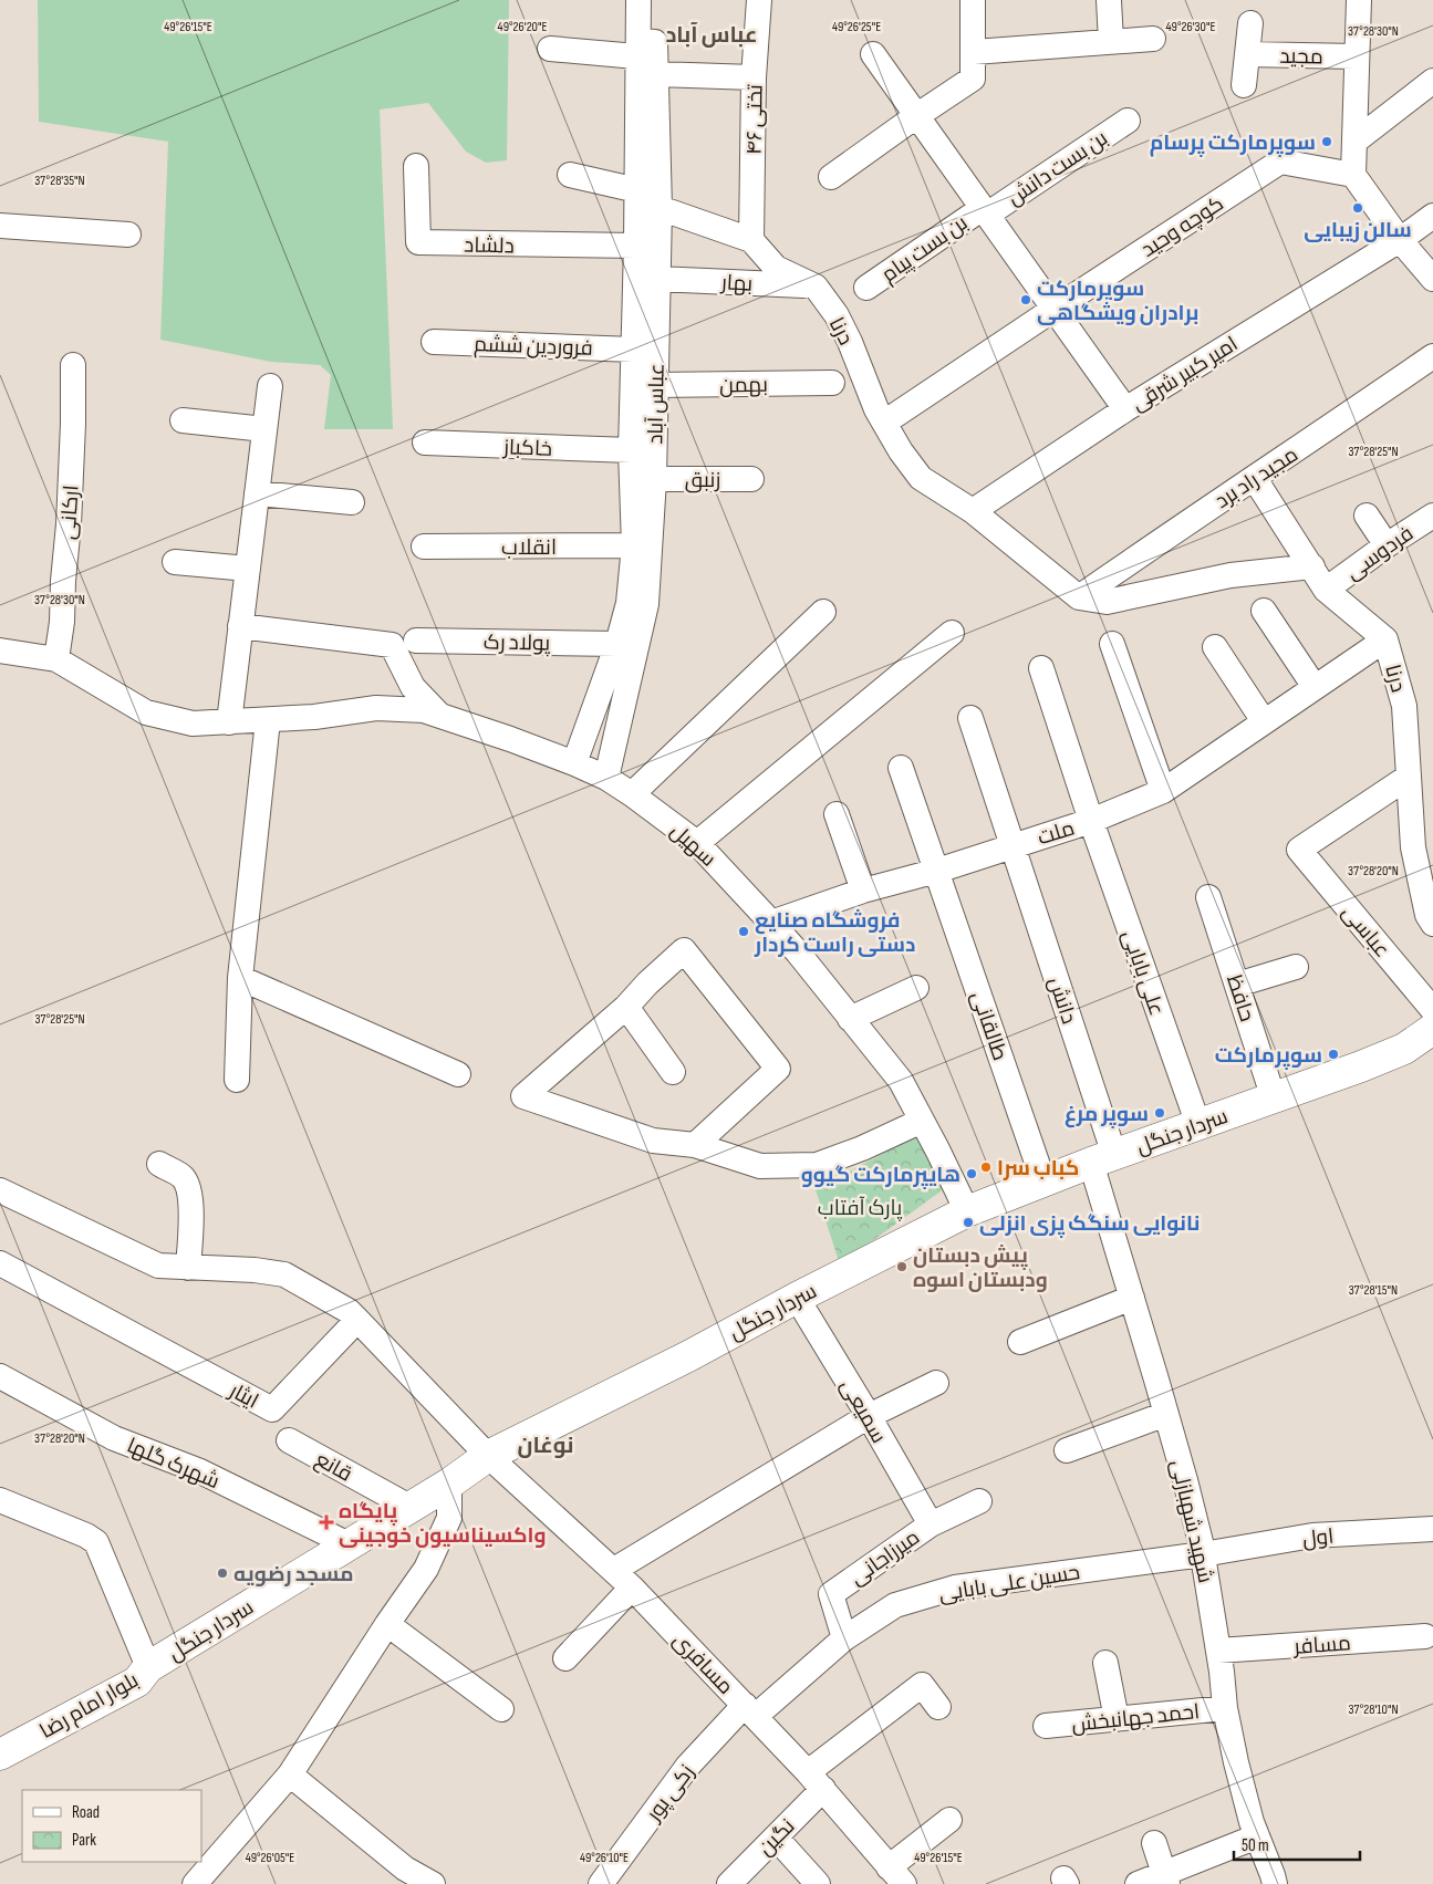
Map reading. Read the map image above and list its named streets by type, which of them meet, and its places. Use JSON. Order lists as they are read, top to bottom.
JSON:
{
  "streets": {
    "main road": ["سردار جنگل", "بلوار امام رضا"],
    "street": [
      "مجید",
      "تختی ۴۶",
      "بن بست دانش",
      "کوچه وحید",
      "دلشاد",
      "بن بست پیام",
      "بهار",
      "درنا",
      "فروردین ششم",
      "امیر کبیر شرقی",
      "بهمن",
      "عباس آباد",
      "خاکباز",
      "مجید راد برد",
      "زنبق",
      "ارکانی",
      "انقلاب",
      "فردوسی",
      "پولاد رک",
      "ملت",
      "سهیل",
      "عباسی",
      "علی بابایی",
      "حافظ",
      "دانش",
      "طالقانی",
      "ایثار",
      "سمیعی",
      "شهرک گلها",
      "قانع",
      "شهید شهبازلی",
      "اول",
      "میرزاجانی",
      "حسین علی بابایی",
      "مسافر",
      "مسافری",
      "احمد جهانبخش",
      "زکی پور",
      "نگین"
    ]
  },
  "crossings": [
    ["تختی ۴۶", "درنا"],
    ["بن بست دانش", "بن بست پیام"],
    ["کوچه وحید", "درنا"],
    ["دلشاد", "عباس آباد"],
    ["بهار", "درنا"],
    ["بهار", "عباس آباد"],
    ["درنا", "امیر کبیر شرقی"],
    ["درنا", "عباس آباد"],
    ["درنا", "مجید راد برد"],
    ["درنا", "فردوسی"],
    ["درنا", "ملت"],
    ["درنا", "عباسی"],
    ["فروردین ششم", "عباس آباد"],
    ["بهمن", "عباس آباد"],
    ["عباس آباد", "خاکباز"],
    ["عباس آباد", "زنبق"],
    ["عباس آباد", "انقلاب"],
    ["عباس آباد", "پولاد رک"],
    ["عباس آباد", "سهیل"],
    ["ارکانی", "سهیل"],
    ["ملت", "سهیل"],
    ["ملت", "علی بابایی"],
    ["ملت", "دانش"],
    ["ملت", "طالقانی"],
    ["سهیل", "سردار جنگل"],
    ["علی بابایی", "سردار جنگل"],
    ["حافظ", "سردار جنگل"],
    ["دانش", "سردار جنگل"],
    ["دانش", "شهید شهبازلی"],
    ["طالقانی", "سردار جنگل"],
    ["سردار جنگل", "سمیعی"],
    ["سردار جنگل", "شهرک گلها"],
    ["سردار جنگل", "قانع"],
    ["سردار جنگل", "شهید شهبازلی"],
    ["سردار جنگل", "مسافری"],
    ["سردار جنگل", "بلوار امام رضا"],
    ["سمیعی", "میرزاجانی"],
    ["شهید شهبازلی", "اول"],
    ["شهید شهبازلی", "حسین علی بابایی"],
    ["شهید شهبازلی", "مسافر"],
    ["شهید شهبازلی", "احمد جهانبخش"],
    ["اول", "حسین علی بابایی"],
    ["میرزاجانی", "حسین علی بابایی"],
    ["حسین علی بابایی", "مسافری"],
    ["حسین علی بابایی", "زکی پور"],
    ["مسافری", "زکی پور"],
    ["مسافری", "نگین"]
  ],
  "districts": ["عباس آباد", "نوغان"],
  "parks": ["پارک آفتاب"],
  "places": {
    "other": [
      "سوپرمارکت پرسام",
      "سالن زیبایی",
      "سوپرمارکت برادران ویشگاهی",
      "فروشگاه صنایع دستی راست کردار",
      "سوپرمارکت",
      "سوپر مرغ",
      "کباب سرا",
      "هایپرمارکت گیوو",
      "نانوایی سنگک پزی انزلی",
      "پیش دبستان ودبستان اسوه",
      "مسجد رضویه"
    ],
    "health": ["پایگاه واکسیناسیون خوجینی"]
  },
  "legend": ["Road", "Park"],
  "scale_bar": "50 m",
  "coordinates": [
    "49°26'15\"E",
    "49°26'20\"E",
    "49°26'25\"E",
    "49°26'30\"E",
    "37°28'30\"N",
    "37°28'35\"N",
    "37°28'25\"N",
    "37°28'20\"N",
    "37°28'15\"N",
    "37°28'10\"N",
    "49°26'05\"E",
    "49°26'10\"E"
  ]
}
